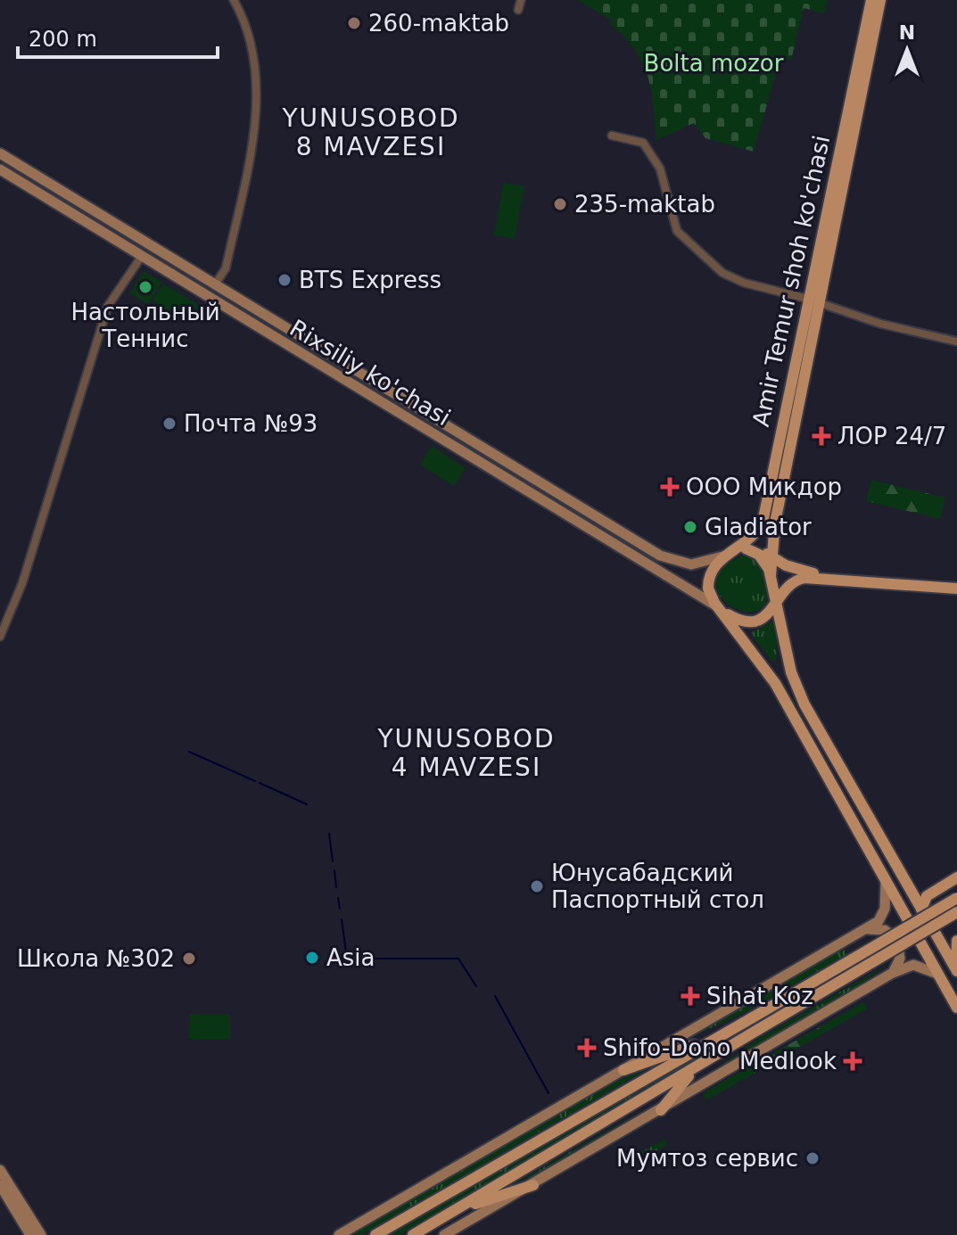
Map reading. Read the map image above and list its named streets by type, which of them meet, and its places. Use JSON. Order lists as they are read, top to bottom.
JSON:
{
  "streets": {
    "main road": ["Amir Temur shoh ko'chasi", "Rixsiliy ko'chasi"]
  },
  "crossings": [
    ["Amir Temur shoh ko'chasi", "Rixsiliy ko'chasi"]
  ],
  "districts": ["YUNUSOBOD 8 MAVZESI", "YUNUSOBOD 4 MAVZESI"],
  "parks": ["Bolta mozor"],
  "places": {
    "other": [
      "260-maktab",
      "235-maktab",
      "BTS Express",
      "Настольный Теннис",
      "Почта №93",
      "Gladiator",
      "Юнусабадский Паспортный стол",
      "Asia",
      "Школа №302",
      "Мумтоз сервис"
    ],
    "health": [
      "ЛОР 24/7",
      "ООО Микдор",
      "Sihat Koz",
      "Shifo-Dono",
      "Medlook"
    ]
  },
  "scale_bar": "200 m",
  "north": "top"
}
